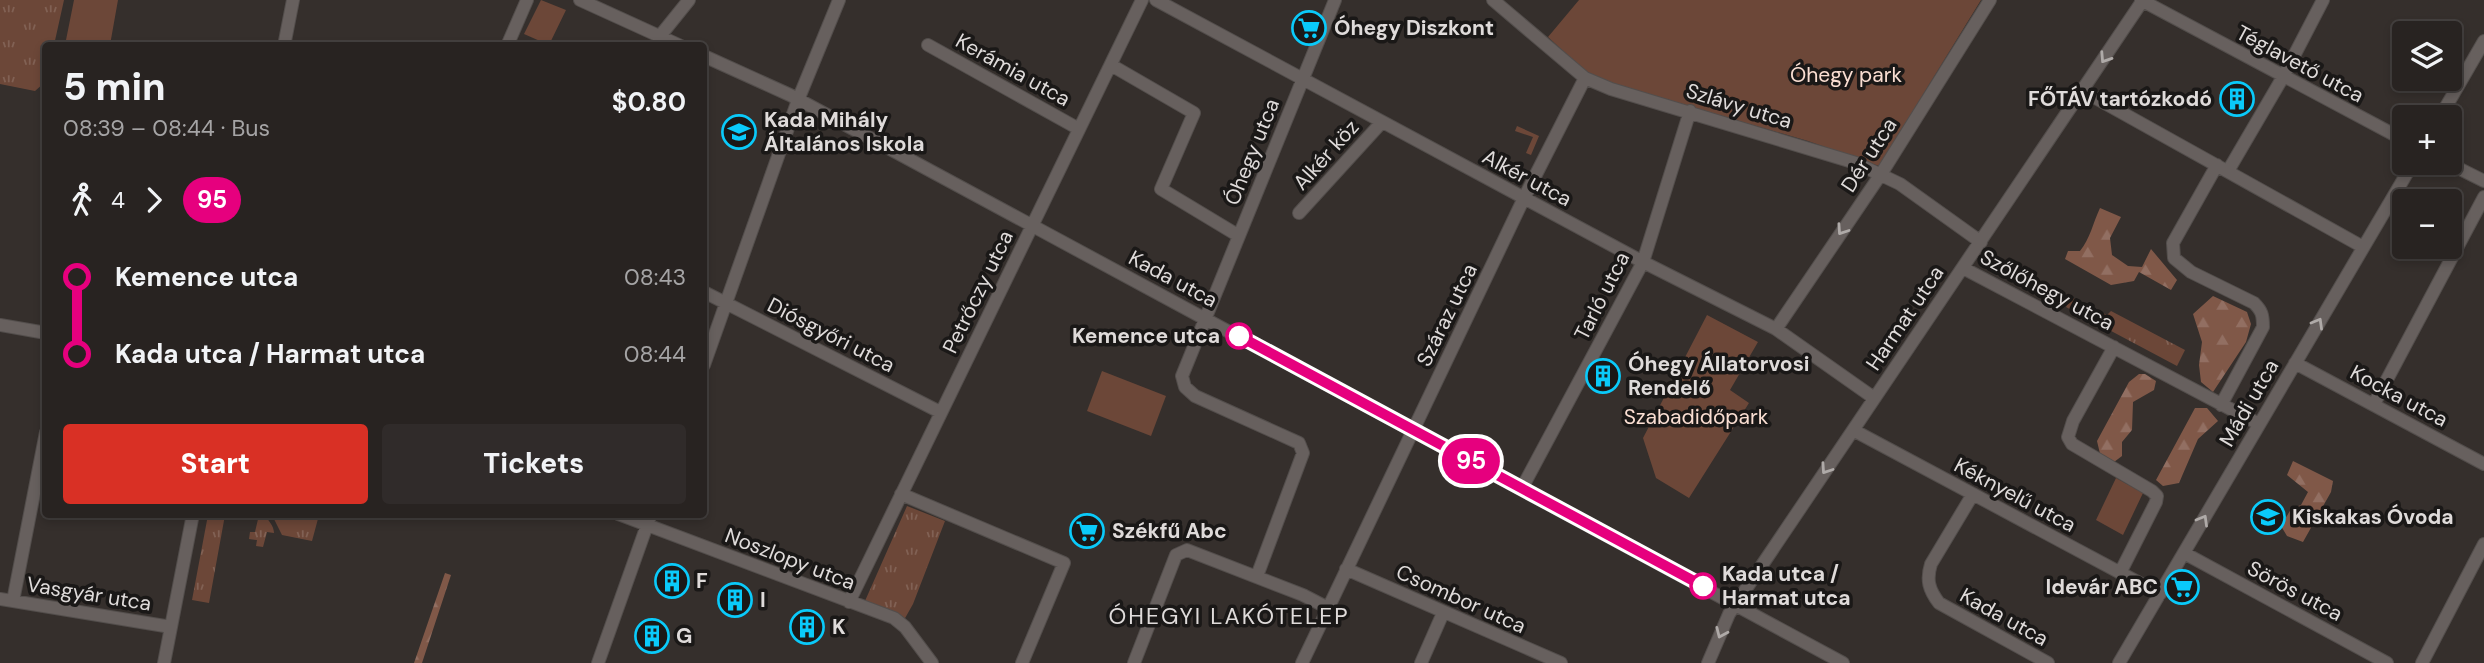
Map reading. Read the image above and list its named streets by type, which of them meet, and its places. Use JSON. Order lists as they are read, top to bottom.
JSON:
{
  "streets": {
    "street": [
      "Téglavető utca",
      "Kerámia utca",
      "Szlávy utca",
      "Óhegy utca",
      "Alkér köz",
      "Dér utca",
      "Alkér utca",
      "Kada utca",
      "Szőlőhegy utca",
      "Petrőczy utca",
      "Tarló utca",
      "Száraz utca",
      "Harmat utca",
      "Diósgyőri utca",
      "Kocka utca",
      "Mádi utca",
      "Kéknyelű utca",
      "Noszlopy utca",
      "Sörös utca",
      "Vasgyár utca",
      "Csombor utca"
    ]
  },
  "crossings": [
    ["Téglavető utca", "Harmat utca"],
    ["Kerámia utca", "Petrőczy utca"],
    ["Szlávy utca", "Dér utca"],
    ["Szlávy utca", "Tarló utca"],
    ["Szlávy utca", "Száraz utca"],
    ["Szlávy utca", "Harmat utca"],
    ["Óhegy utca", "Alkér utca"],
    ["Óhegy utca", "Kada utca"],
    ["Alkér köz", "Alkér utca"],
    ["Dér utca", "Alkér utca"],
    ["Alkér utca", "Tarló utca"],
    ["Alkér utca", "Száraz utca"],
    ["Alkér utca", "Harmat utca"],
    ["Kada utca", "Petrőczy utca"],
    ["Kada utca", "Tarló utca"],
    ["Kada utca", "Száraz utca"],
    ["Kada utca", "Harmat utca"],
    ["Kada utca", "Kéknyelű utca"],
    ["Szőlőhegy utca", "Harmat utca"],
    ["Szőlőhegy utca", "Mádi utca"],
    ["Szőlőhegy utca", "Kéknyelű utca"],
    ["Petrőczy utca", "Diósgyőri utca"],
    ["Petrőczy utca", "Noszlopy utca"],
    ["Száraz utca", "Csombor utca"],
    ["Harmat utca", "Kéknyelű utca"],
    ["Kocka utca", "Mádi utca"],
    ["Mádi utca", "Kéknyelű utca"],
    ["Mádi utca", "Sörös utca"]
  ],
  "one_way": ["Dér utca", "Harmat utca"],
  "districts": ["ÓHEGYI LAKÓTELEP"],
  "parks": ["Óhegy park", "Szabadidőpark"],
  "places": {
    "supermarket": ["Óhegy Diszkont", "Székfű Abc", "Idevár ABC"],
    "building": [
      "FŐTÁV tartózkodó",
      "Óhegy Állatorvosi Rendelő",
      "F",
      "I",
      "K",
      "G"
    ],
    "school or university": ["Kada Mihály Általános Iskola", "Kiskakas Óvoda"],
    "other": ["Kemence utca", "Kada utca / Harmat utca"]
  },
  "lines": ["bus line 95"],
  "page": {
    "on_map": "95",
    "map_buttons": ["+", "−"],
    "heading": ["5 min", "08:39 – 08:44 · Bus", "$0.80"],
    "legs": ["4", "95"],
    "list": [
      {
        "name": "Kemence utca",
        "value": "08:43"
      },
      {
        "name": "Kada utca / Harmat utca",
        "value": "08:44"
      }
    ],
    "buttons": ["Start", "Tickets"]
  }
}
